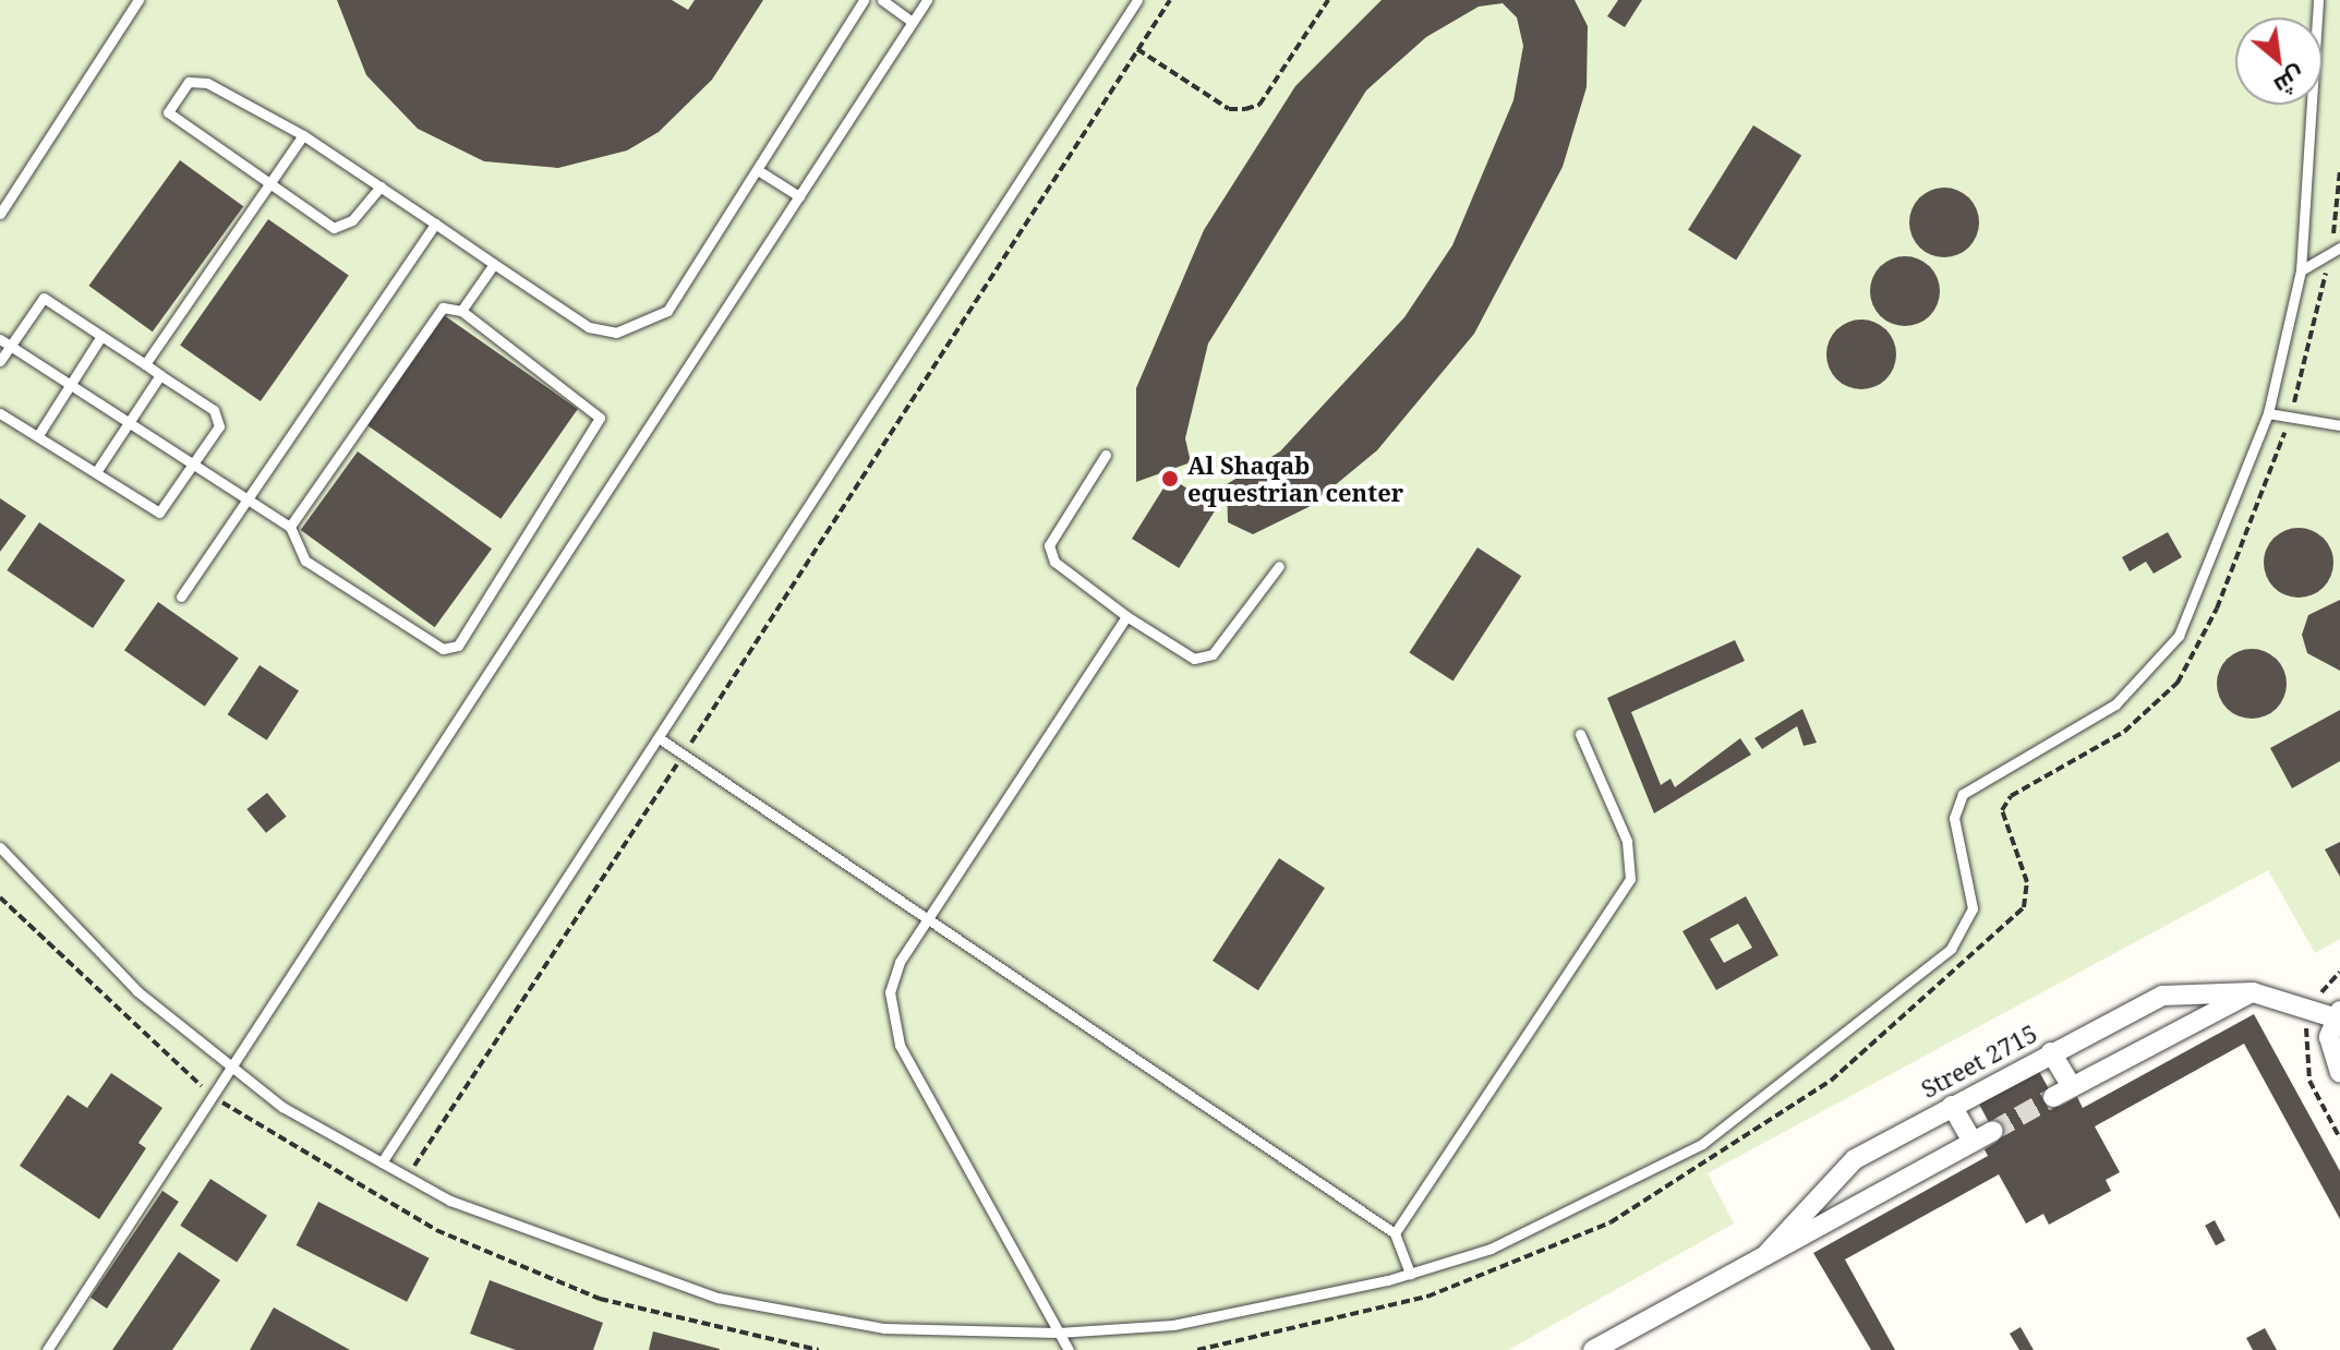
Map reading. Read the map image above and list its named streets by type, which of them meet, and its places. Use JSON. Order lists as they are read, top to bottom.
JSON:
{
  "streets": {
    "street": ["Street 2715"]
  },
  "places": ["Al Shaqab equestrian center"],
  "north": "bottom right"
}
